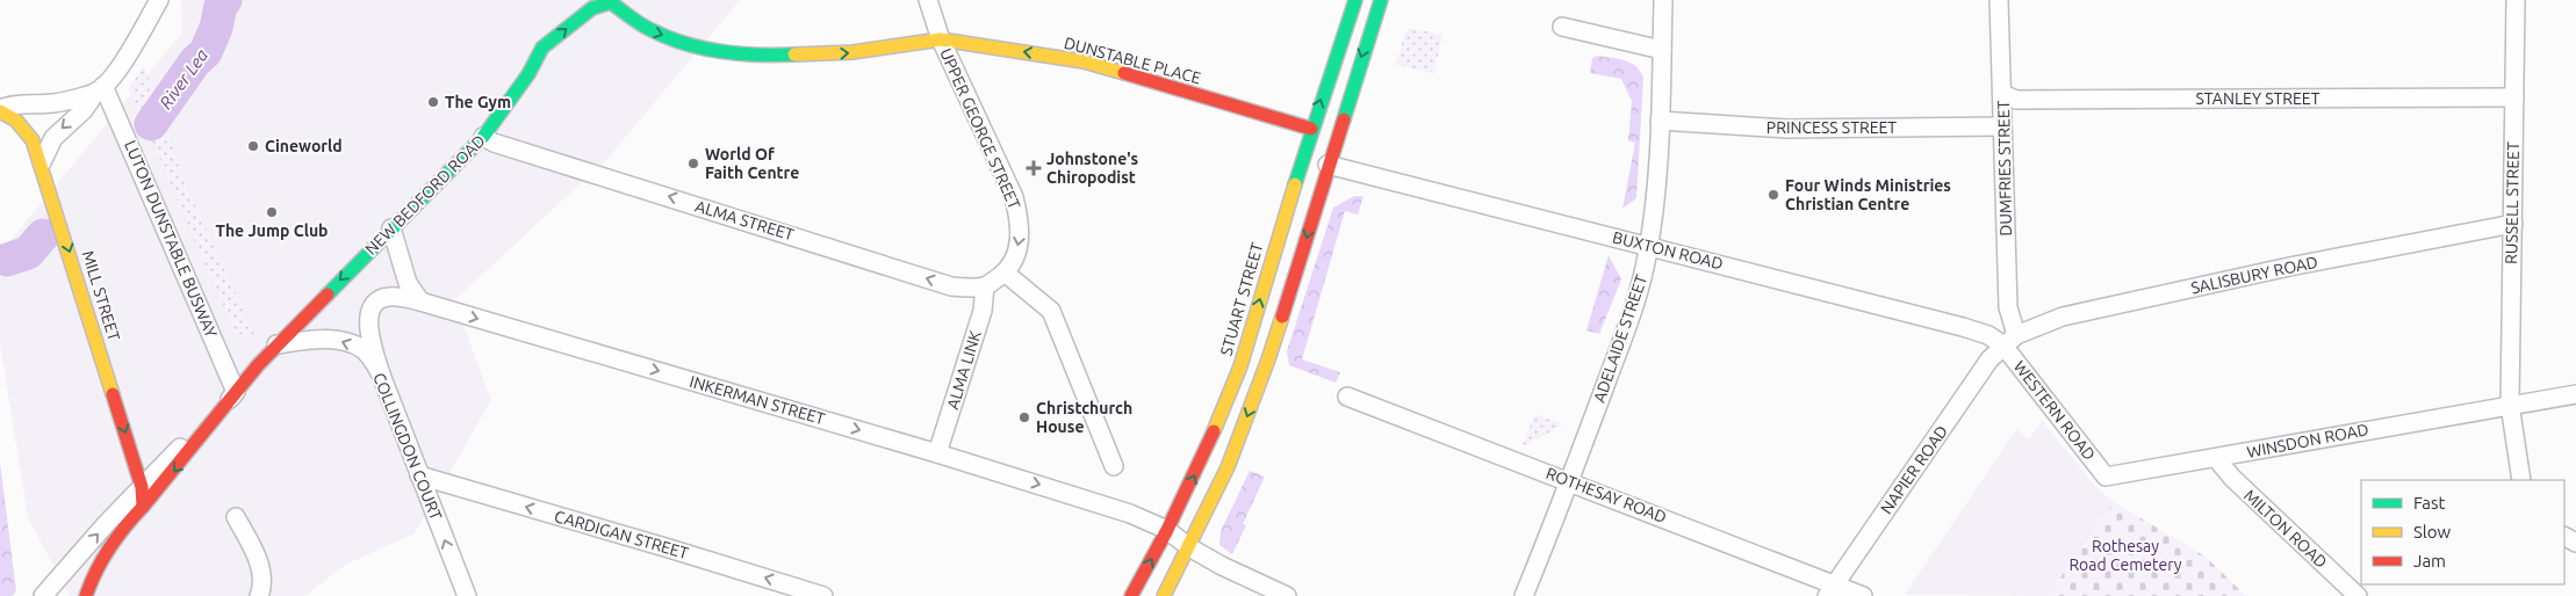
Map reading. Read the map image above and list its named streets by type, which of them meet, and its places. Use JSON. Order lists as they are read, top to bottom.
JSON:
{
  "streets": {
    "main road": [
      "DUNSTABLE PLACE",
      "NEW BEDFORD ROAD",
      "MILL STREET",
      "STUART STREET"
    ],
    "street": [
      "STANLEY STREET",
      "PRINCESS STREET",
      "UPPER GEORGE STREET",
      "DUMFRIES STREET",
      "RUSSELL STREET",
      "ALMA STREET",
      "LUTON DUNSTABLE BUSWAY",
      "BUXTON ROAD",
      "SALISBURY ROAD",
      "ADELAIDE STREET",
      "ALMA LINK",
      "INKERMAN STREET",
      "WESTERN ROAD",
      "WINSDON ROAD",
      "COLLINGDON COURT",
      "NAPIER ROAD",
      "ROTHESAY ROAD",
      "MILTON ROAD",
      "CARDIGAN STREET"
    ]
  },
  "crossings": [
    ["DUNSTABLE PLACE", "UPPER GEORGE STREET"],
    ["DUNSTABLE PLACE", "NEW BEDFORD ROAD"],
    ["DUNSTABLE PLACE", "STUART STREET"],
    ["STANLEY STREET", "DUMFRIES STREET"],
    ["STANLEY STREET", "RUSSELL STREET"],
    ["PRINCESS STREET", "DUMFRIES STREET"],
    ["PRINCESS STREET", "ADELAIDE STREET"],
    ["DUMFRIES STREET", "BUXTON ROAD"],
    ["DUMFRIES STREET", "SALISBURY ROAD"],
    ["DUMFRIES STREET", "WESTERN ROAD"],
    ["DUMFRIES STREET", "NAPIER ROAD"],
    ["NEW BEDFORD ROAD", "ALMA STREET"],
    ["NEW BEDFORD ROAD", "LUTON DUNSTABLE BUSWAY"],
    ["NEW BEDFORD ROAD", "MILL STREET"],
    ["NEW BEDFORD ROAD", "COLLINGDON COURT"],
    ["RUSSELL STREET", "SALISBURY ROAD"],
    ["RUSSELL STREET", "WINSDON ROAD"],
    ["ALMA STREET", "ALMA LINK"],
    ["BUXTON ROAD", "SALISBURY ROAD"],
    ["BUXTON ROAD", "ADELAIDE STREET"],
    ["BUXTON ROAD", "WESTERN ROAD"],
    ["BUXTON ROAD", "NAPIER ROAD"],
    ["SALISBURY ROAD", "WESTERN ROAD"],
    ["SALISBURY ROAD", "NAPIER ROAD"],
    ["STUART STREET", "INKERMAN STREET"],
    ["ADELAIDE STREET", "ROTHESAY ROAD"],
    ["ALMA LINK", "INKERMAN STREET"],
    ["INKERMAN STREET", "COLLINGDON COURT"],
    ["WESTERN ROAD", "WINSDON ROAD"],
    ["WESTERN ROAD", "NAPIER ROAD"],
    ["WINSDON ROAD", "MILTON ROAD"],
    ["COLLINGDON COURT", "CARDIGAN STREET"],
    ["NAPIER ROAD", "ROTHESAY ROAD"]
  ],
  "one_way": [
    "UPPER GEORGE STREET",
    "ALMA STREET",
    "MILL STREET",
    "INKERMAN STREET",
    "CARDIGAN STREET"
  ],
  "water": ["River Lea"],
  "parks": ["Rothesay Road Cemetery"],
  "places": {
    "other": [
      "The Gym",
      "Cineworld",
      "World Of Faith Centre",
      "Four Winds Ministries Christian Centre",
      "The Jump Club",
      "Christchurch House"
    ],
    "health": ["Johnstone's Chiropodist"]
  },
  "legend": ["Fast", "Slow", "Jam"]
}
